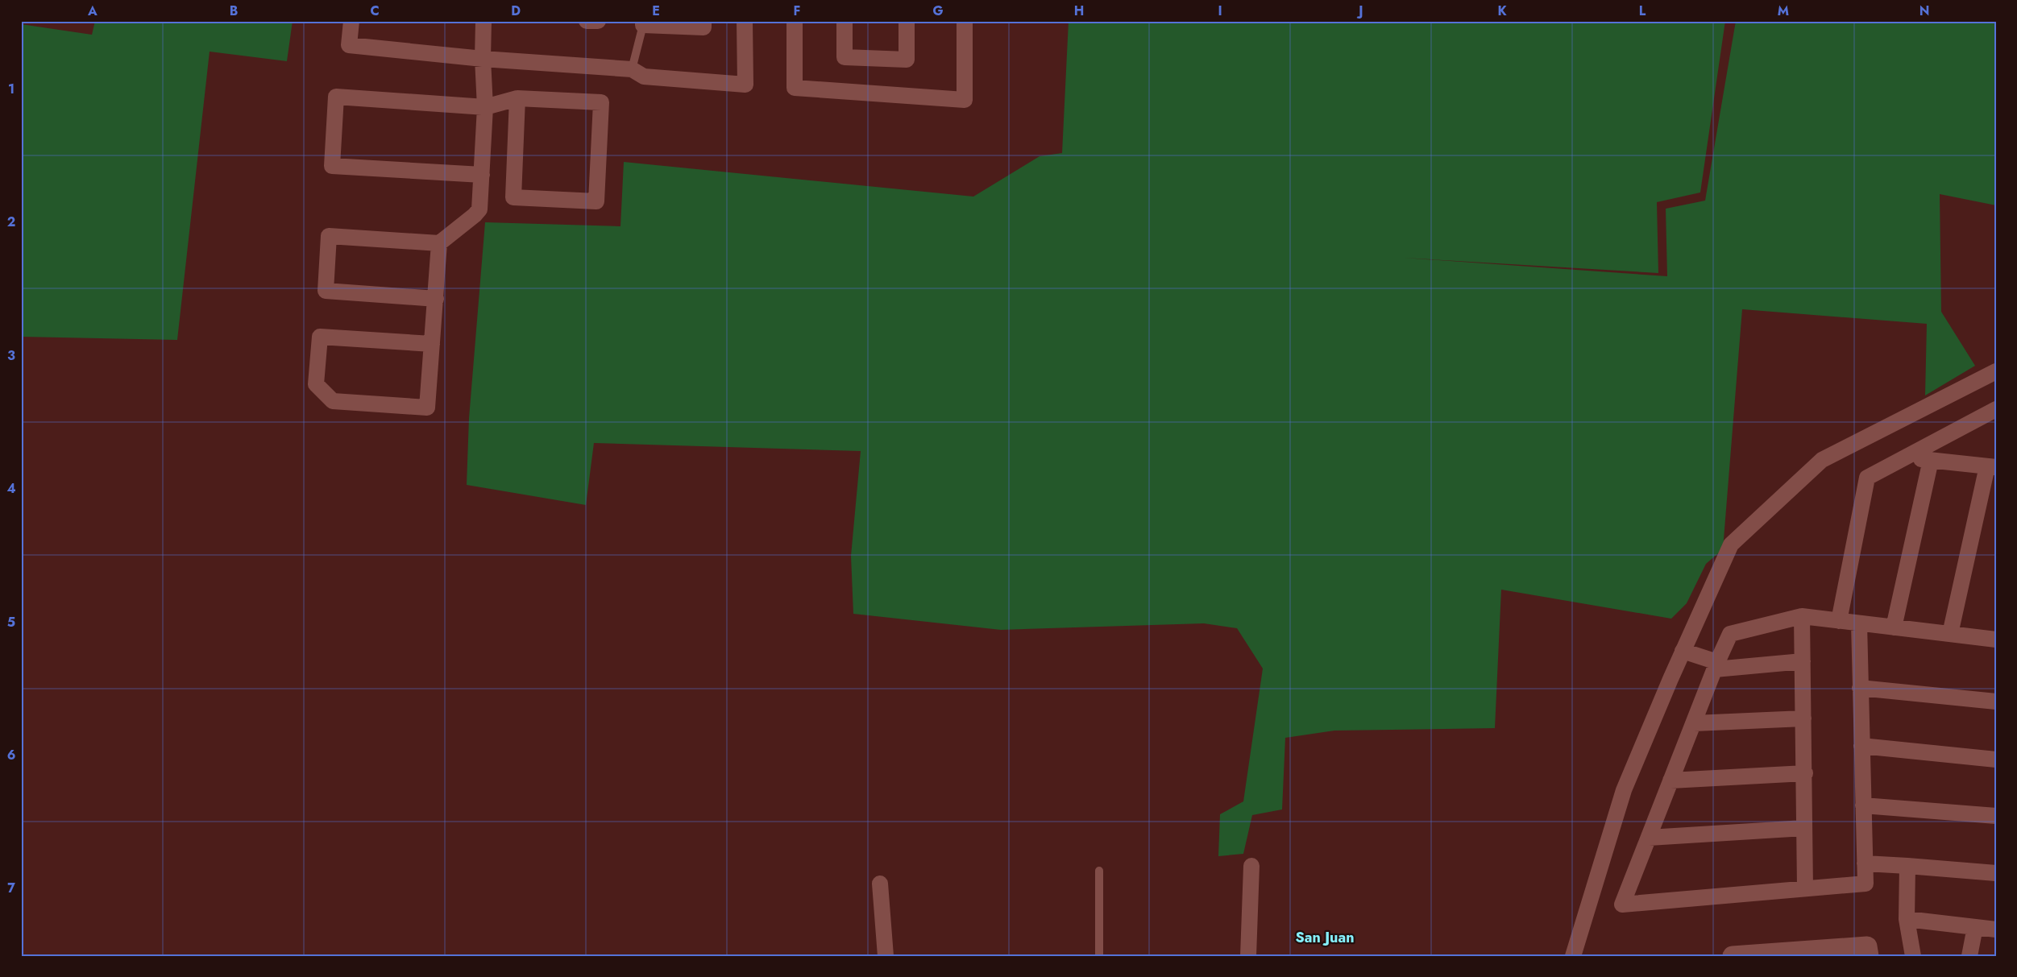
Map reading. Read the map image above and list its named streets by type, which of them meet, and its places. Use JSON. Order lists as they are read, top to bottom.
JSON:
{
  "districts": ["San Juan"],
  "grid": {
    "columns": [
      "A",
      "B",
      "C",
      "D",
      "E",
      "F",
      "G",
      "H",
      "I",
      "J",
      "K",
      "L",
      "M",
      "N"
    ],
    "rows": [
      "1",
      "2",
      "3",
      "4",
      "5",
      "6",
      "7"
    ]
  }
}
